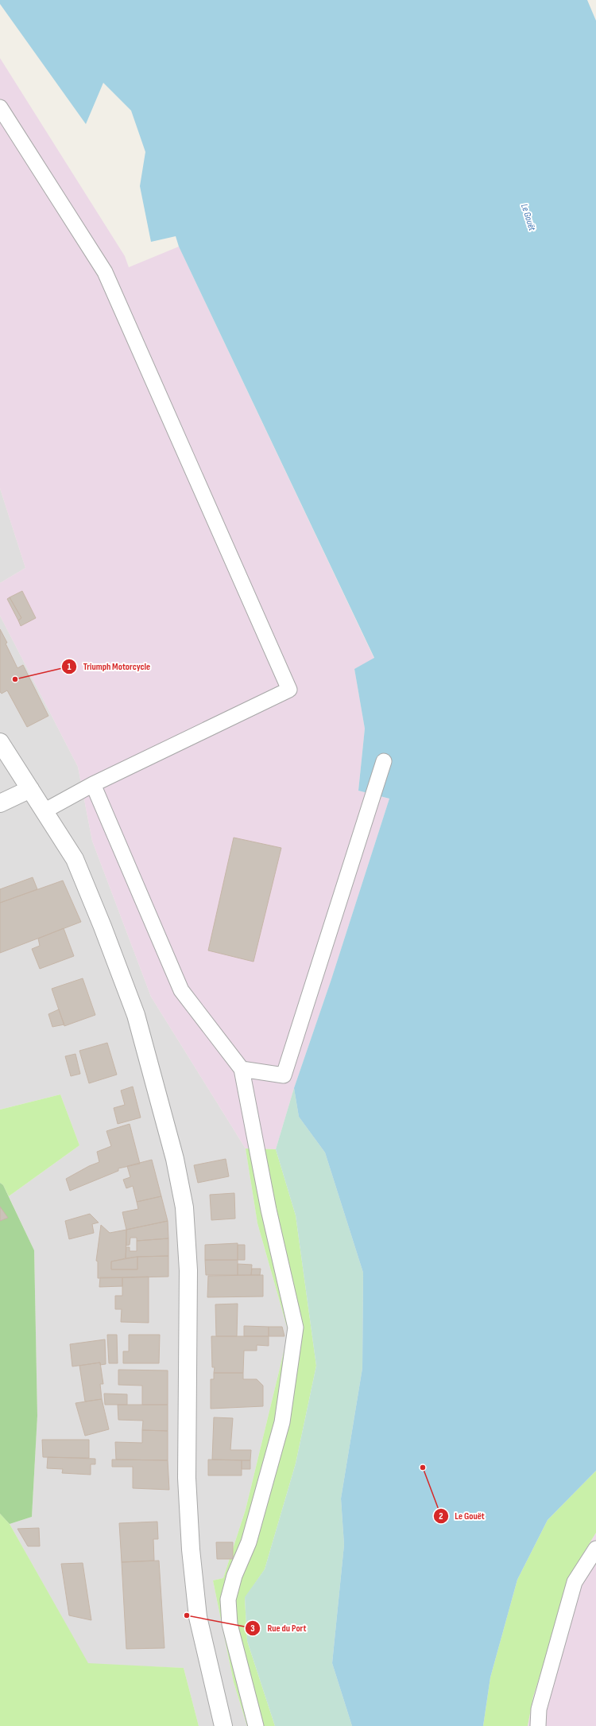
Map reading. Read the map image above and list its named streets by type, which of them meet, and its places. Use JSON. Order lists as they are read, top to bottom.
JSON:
{
  "water": ["Le Gouët"],
  "places": ["Triumph Motorcycle", "Le Gouët", "Rue du Port"]
}
